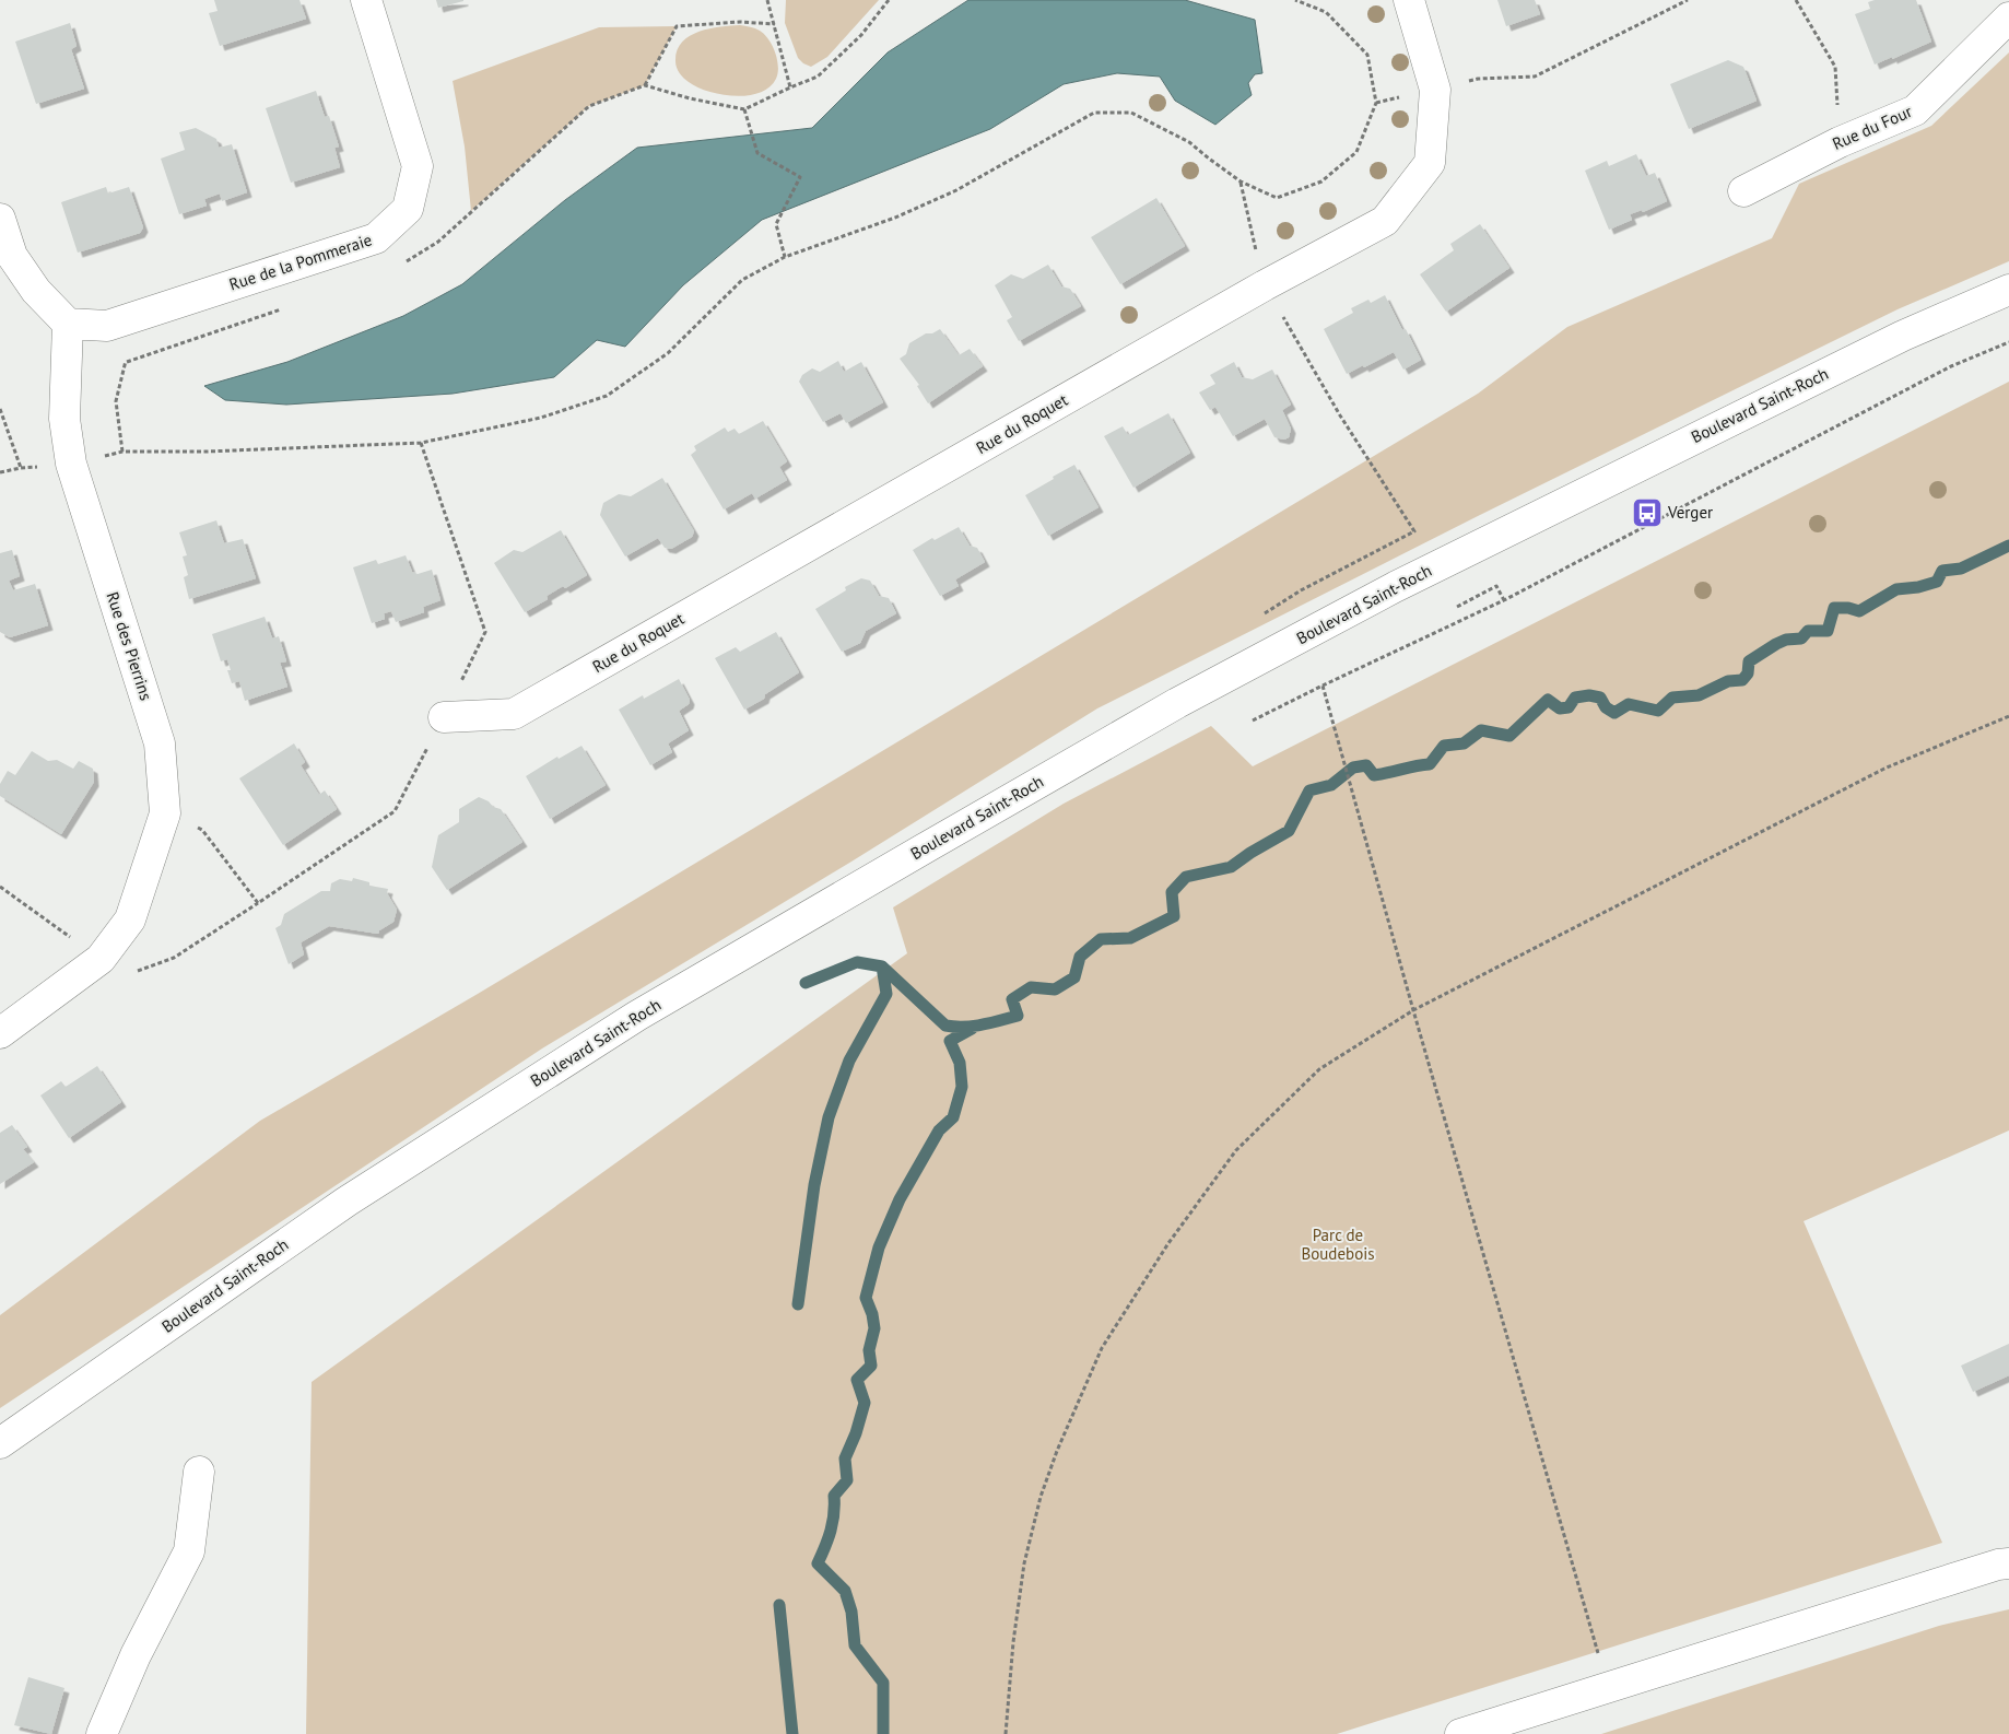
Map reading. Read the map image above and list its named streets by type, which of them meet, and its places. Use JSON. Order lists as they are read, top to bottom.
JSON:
{
  "streets": {
    "street": [
      "Rue du Four",
      "Rue de la Pommeraie",
      "Boulevard Saint-Roch",
      "Rue du Roquet",
      "Rue des Pierrins"
    ]
  },
  "crossings": [
    ["Rue de la Pommeraie", "Rue des Pierrins"]
  ],
  "parks": ["Parc de Boudebois"],
  "places": {
    "bus stop": ["Verger"]
  }
}
